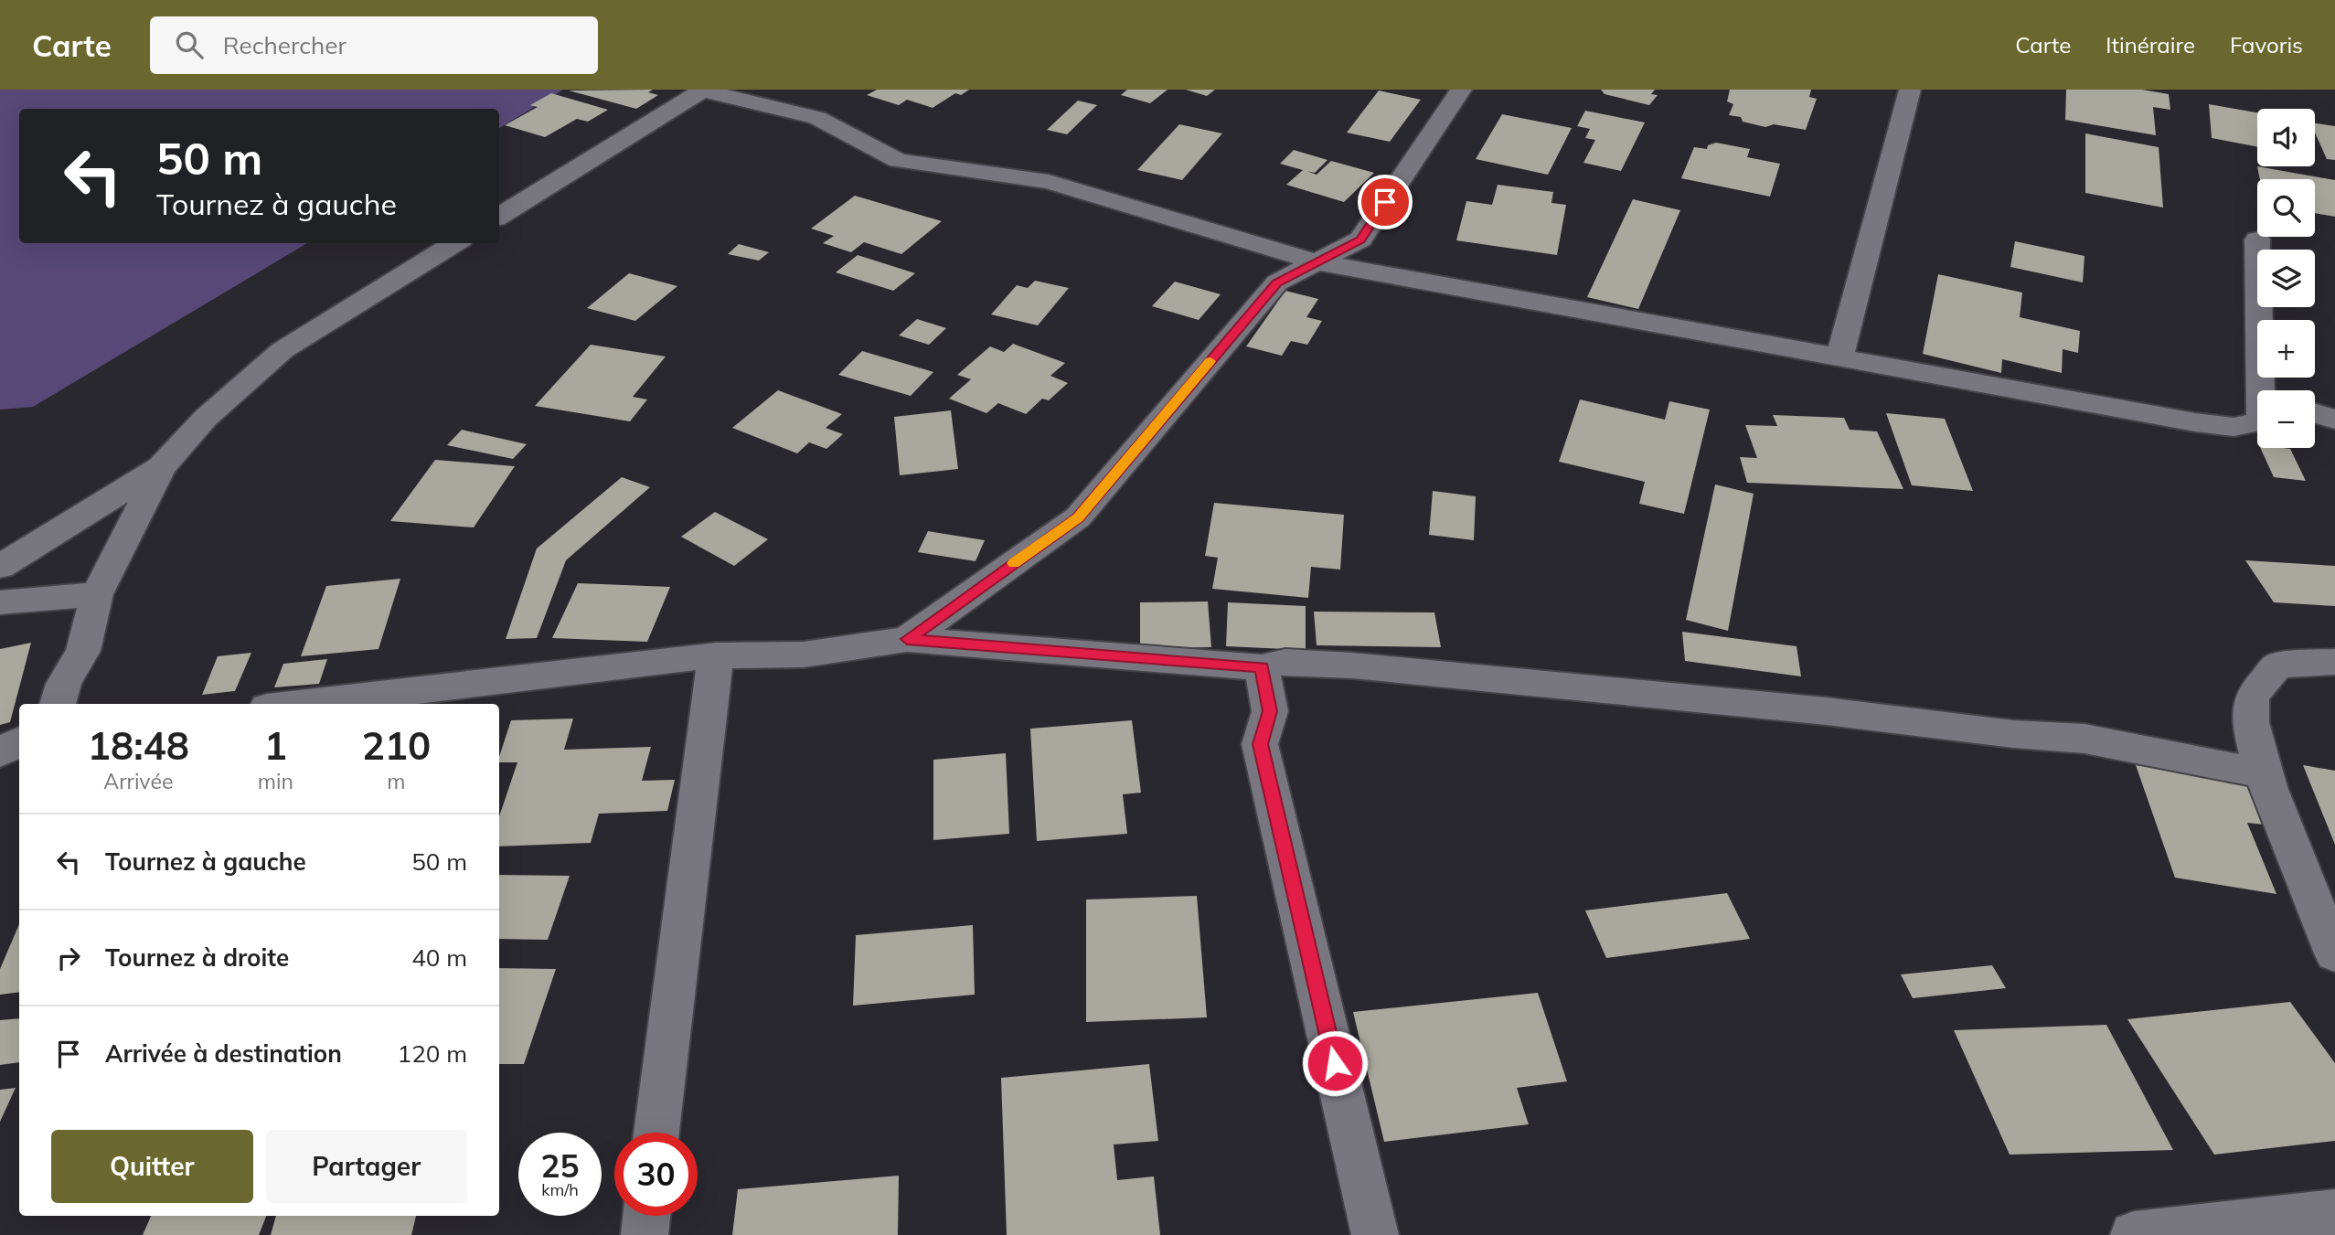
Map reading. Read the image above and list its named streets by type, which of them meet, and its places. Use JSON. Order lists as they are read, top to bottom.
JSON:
{
  "page": {
    "header": "Carte",
    "search": "Rechercher",
    "nav": ["Carte", "Itinéraire", "Favoris"],
    "map_buttons": ["+", "−"],
    "turn": ["50 m", "Tournez à gauche"],
    "eta": [
      "18:48",
      "Arrivée",
      "1",
      "min",
      "210",
      "m"
    ],
    "list": [
      {
        "name": "Tournez à gauche",
        "value": "50 m"
      },
      {
        "name": "Tournez à droite",
        "value": "40 m"
      },
      {
        "name": "Arrivée à destination",
        "value": "120 m"
      }
    ],
    "buttons": ["Quitter", "Partager"],
    "speed": "25 km/h",
    "limit": "30"
  }
}
